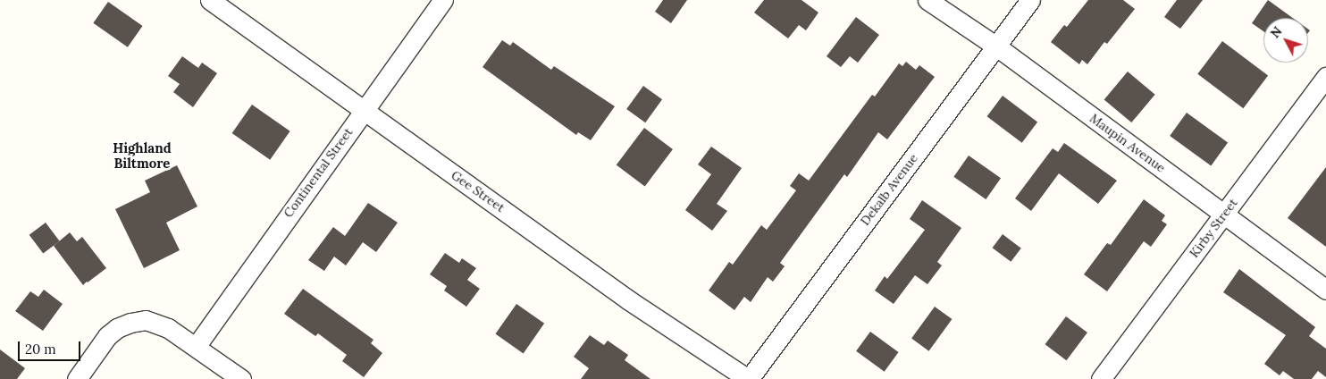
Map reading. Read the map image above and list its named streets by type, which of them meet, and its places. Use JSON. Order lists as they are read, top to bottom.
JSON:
{
  "streets": {
    "street": [
      "Maupin Avenue",
      "Continental Street",
      "Dekalb Avenue",
      "Gee Street",
      "Kirby Street"
    ]
  },
  "crossings": [
    ["Maupin Avenue", "Dekalb Avenue"],
    ["Maupin Avenue", "Kirby Street"],
    ["Continental Street", "Gee Street"],
    ["Dekalb Avenue", "Gee Street"]
  ],
  "districts": ["Highland Biltmore"],
  "scale_bar": "20 m",
  "north": "top left"
}
